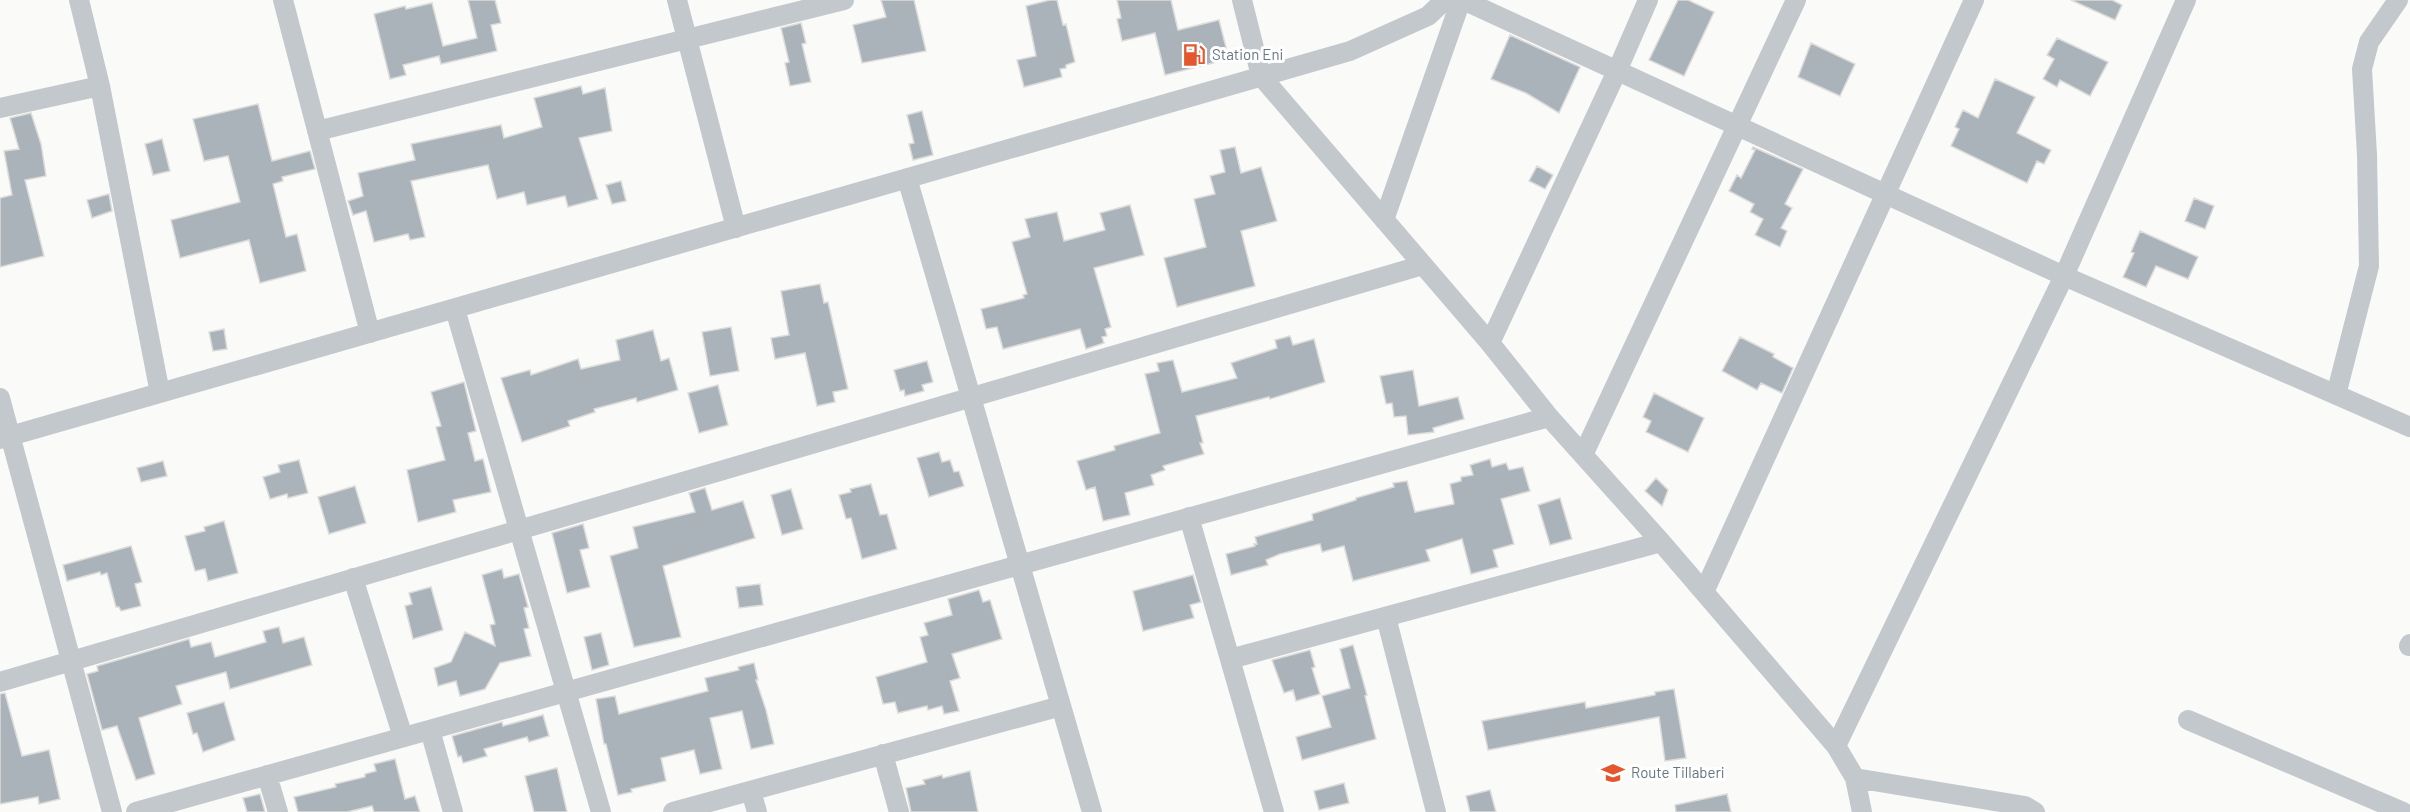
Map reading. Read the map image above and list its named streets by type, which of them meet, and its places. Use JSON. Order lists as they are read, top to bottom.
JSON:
{
  "places": {
    "fuel station": ["Station Eni"],
    "school or university": ["Route Tillaberi"]
  }
}
